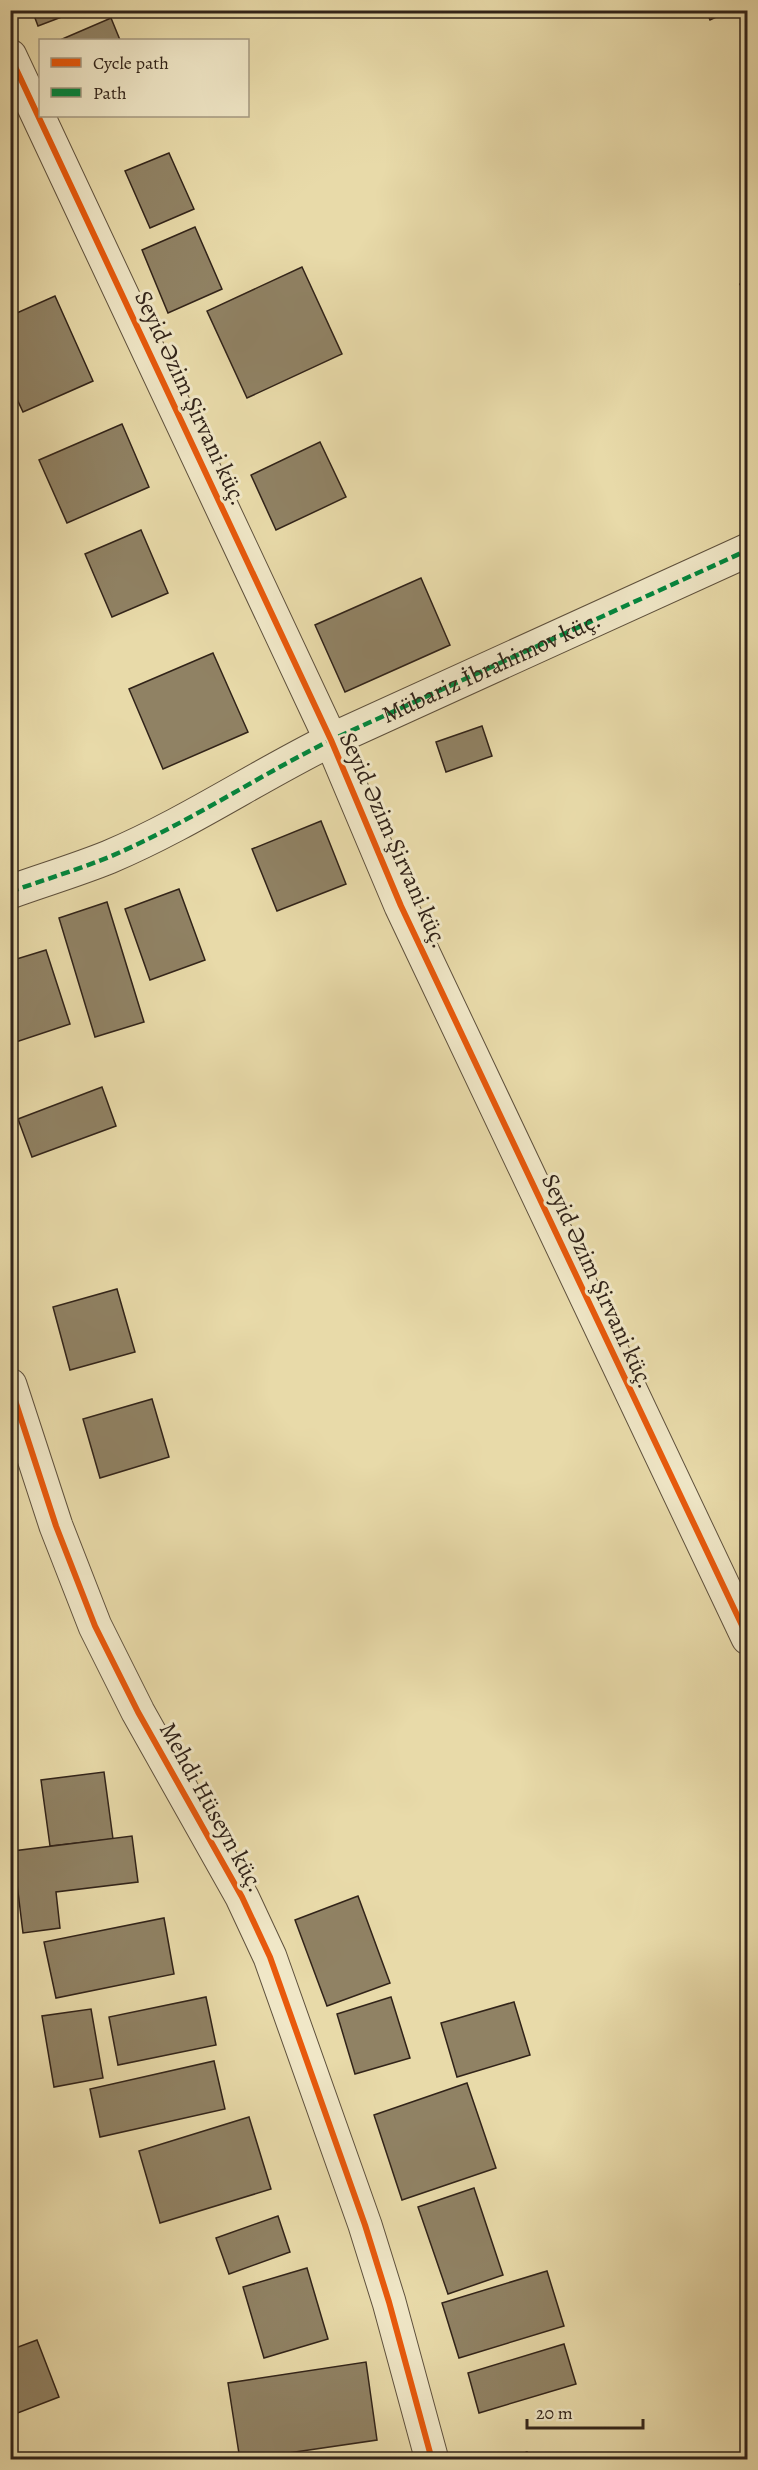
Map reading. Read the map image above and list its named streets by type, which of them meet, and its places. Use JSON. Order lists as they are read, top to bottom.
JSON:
{
  "streets": {
    "street": ["Seyid Əzim Şirvani küç.", "Mübariz İbrahimov küç.", "Mehdi Hüseyn küç."]
  },
  "crossings": [
    ["Seyid Əzim Şirvani küç.", "Mübariz İbrahimov küç."]
  ],
  "legend": ["Cycle path", "Path"],
  "scale_bar": "20 m"
}
